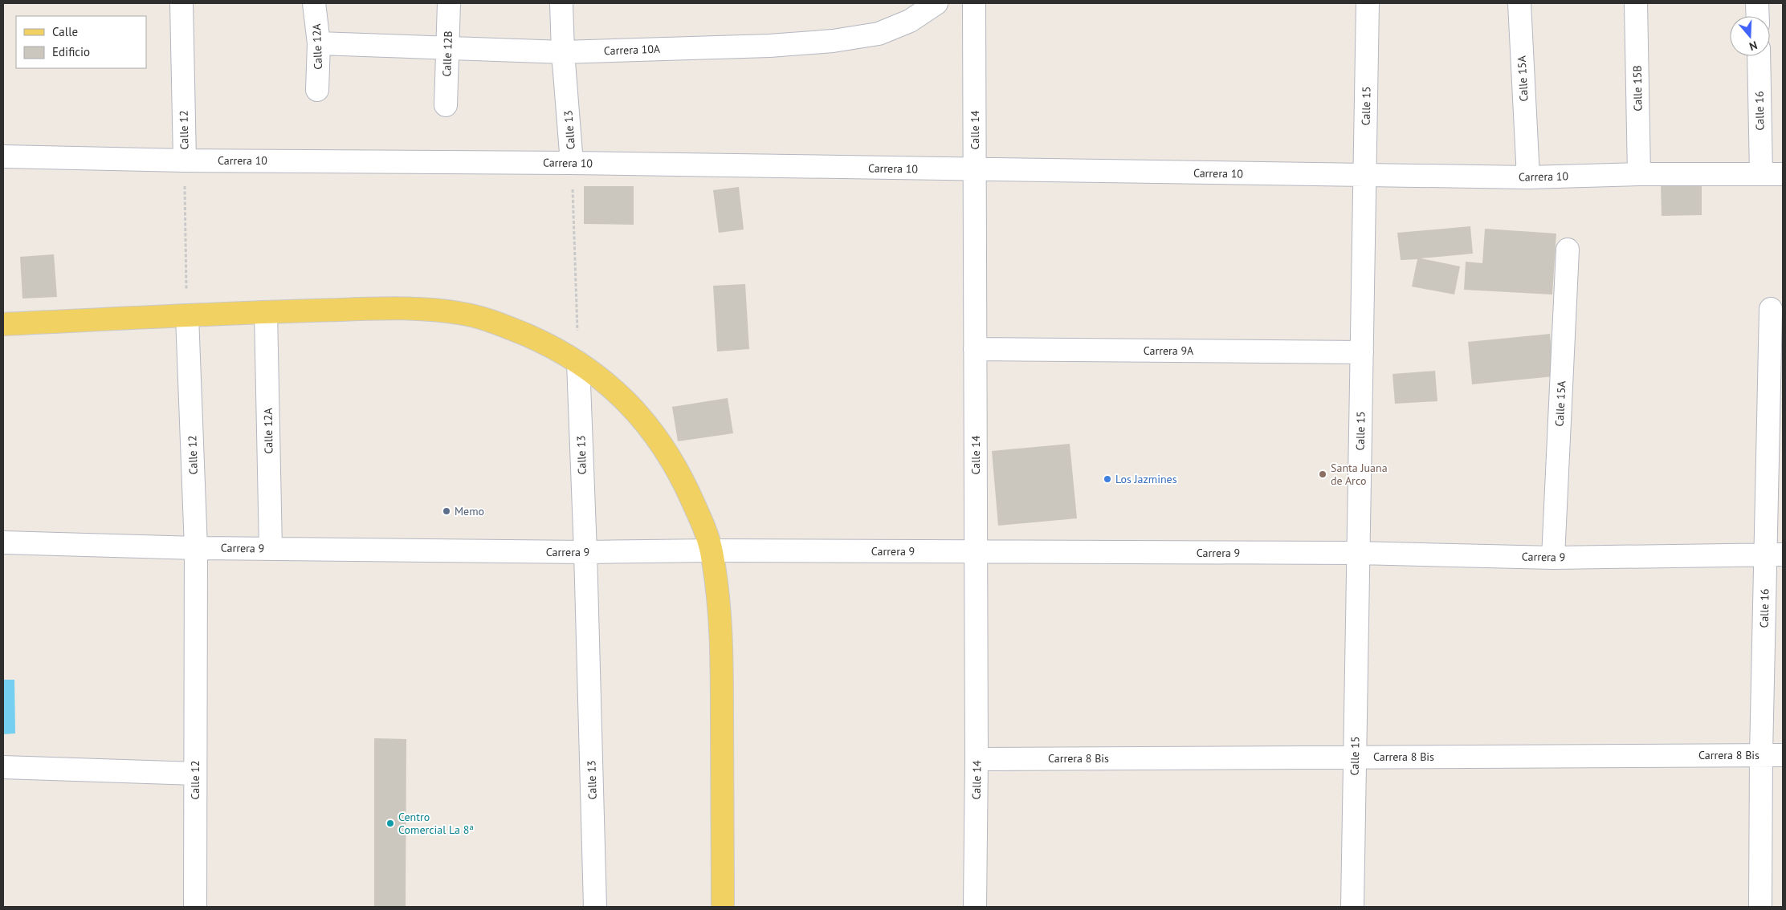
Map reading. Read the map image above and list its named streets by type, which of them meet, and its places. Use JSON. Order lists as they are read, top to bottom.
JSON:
{
  "streets": {
    "street": [
      "Calle 12A",
      "Carrera 10A",
      "Calle 12B",
      "Calle 15A",
      "Calle 15B",
      "Calle 15",
      "Calle 16",
      "Calle 12",
      "Calle 13",
      "Calle 14",
      "Carrera 10",
      "Carrera 9A",
      "Carrera 9",
      "Carrera 8 Bis"
    ]
  },
  "crossings": [
    ["Calle 12A", "Carrera 10A"],
    ["Calle 12A", "Carrera 9"],
    ["Carrera 10A", "Calle 12B"],
    ["Carrera 10A", "Calle 13"],
    ["Calle 15A", "Carrera 10"],
    ["Calle 15A", "Carrera 9"],
    ["Calle 15B", "Carrera 10"],
    ["Calle 15", "Carrera 10"],
    ["Calle 15", "Carrera 9A"],
    ["Calle 15", "Carrera 9"],
    ["Calle 15", "Carrera 8 Bis"],
    ["Calle 16", "Carrera 10"],
    ["Calle 16", "Carrera 9"],
    ["Calle 16", "Carrera 8 Bis"],
    ["Calle 12", "Carrera 10"],
    ["Calle 12", "Carrera 9"],
    ["Calle 13", "Carrera 10"],
    ["Calle 13", "Carrera 9"],
    ["Calle 14", "Carrera 10"],
    ["Calle 14", "Carrera 9A"],
    ["Calle 14", "Carrera 9"],
    ["Calle 14", "Carrera 8 Bis"]
  ],
  "places": [
    "Santa Juana de Arco",
    "Los Jazmines",
    "Memo",
    "Centro Comercial La 8ª"
  ],
  "legend": ["Calle", "Edificio"],
  "north": "bottom"
}
